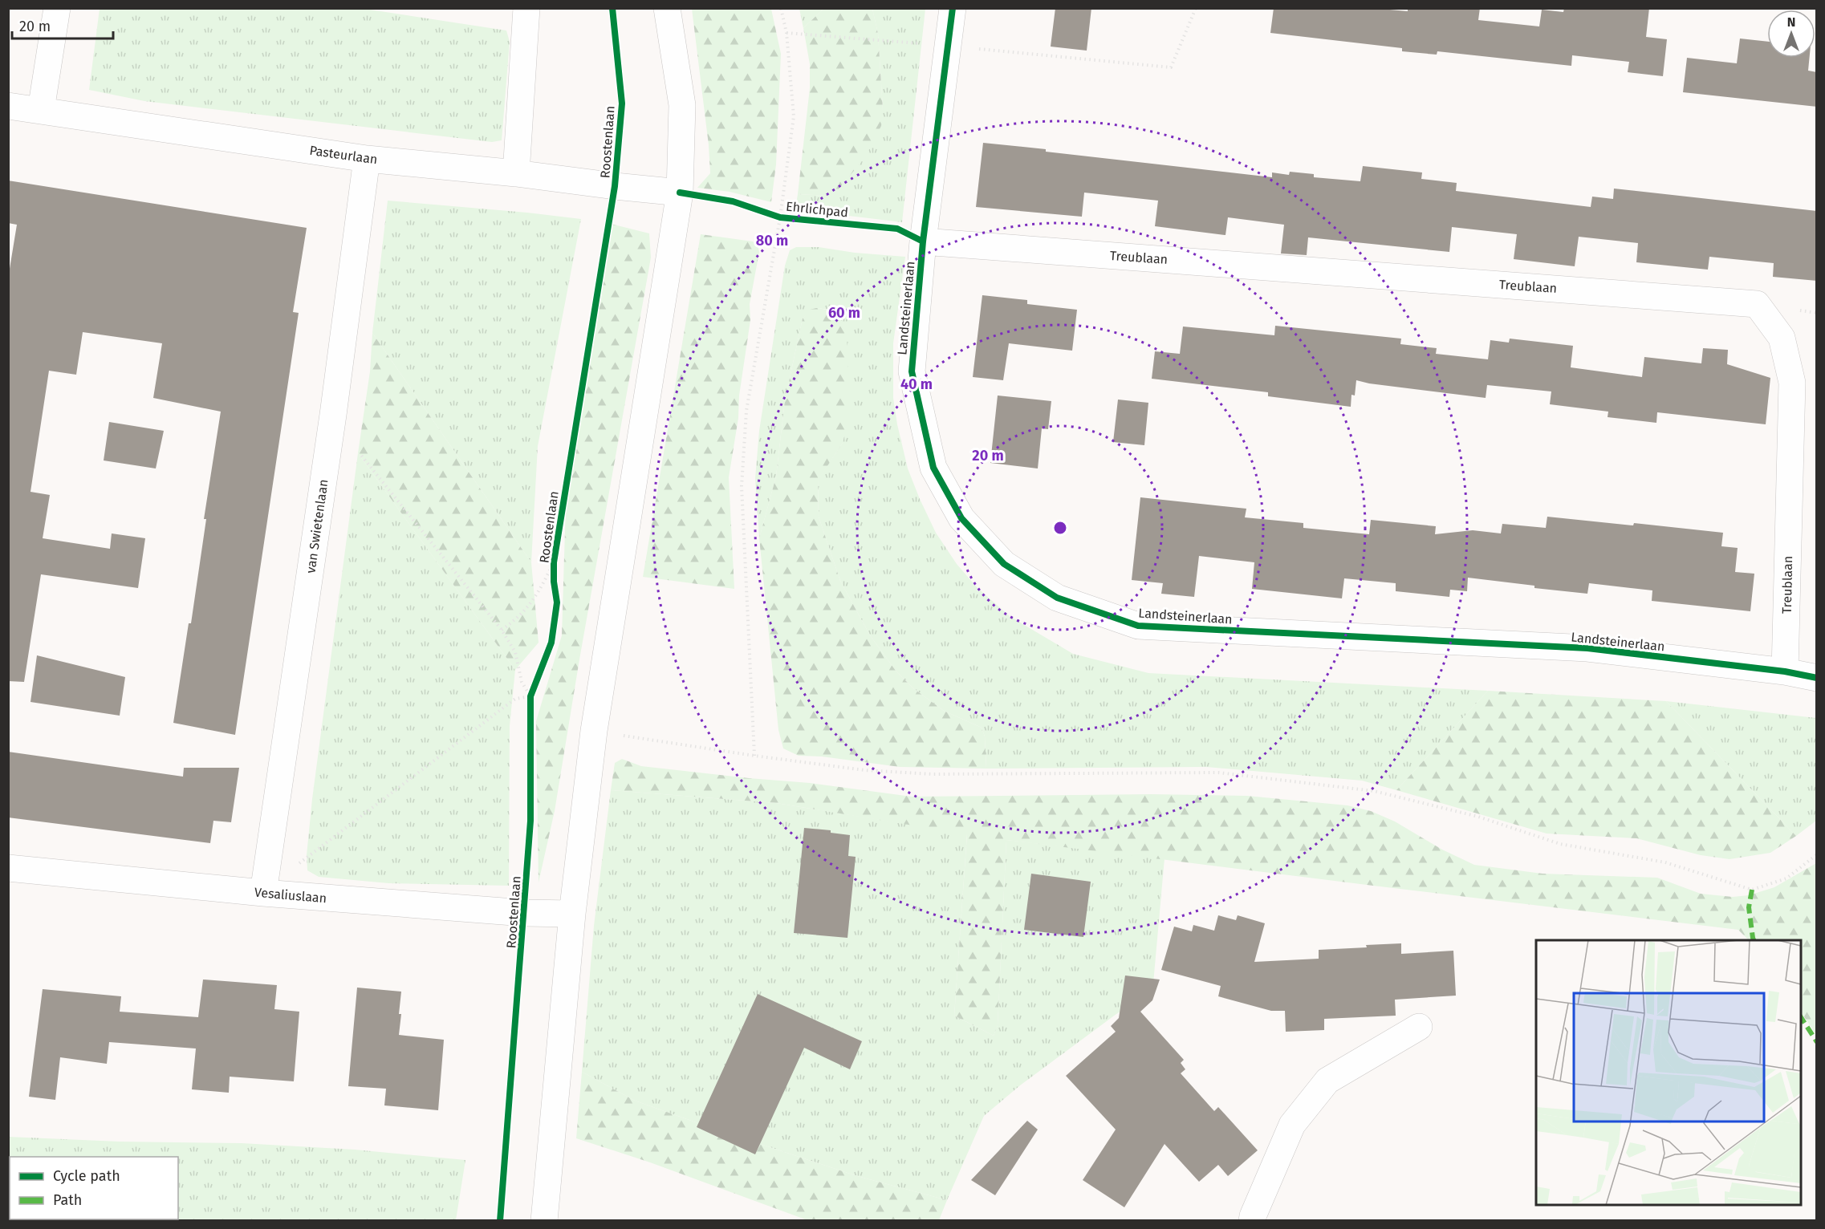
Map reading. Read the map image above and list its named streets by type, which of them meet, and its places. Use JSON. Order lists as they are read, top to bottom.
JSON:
{
  "streets": {
    "street": [
      "Pasteurlaan",
      "Treublaan",
      "Landsteinerlaan",
      "van Swietenlaan",
      "Vesaliuslaan"
    ],
    "cycle path": ["Roostenlaan", "Ehrlichpad"]
  },
  "crossings": [
    ["Pasteurlaan", "van Swietenlaan"],
    ["Treublaan", "Landsteinerlaan"],
    ["van Swietenlaan", "Vesaliuslaan"]
  ],
  "legend": ["Cycle path", "Path"],
  "scale_bar": "20 m",
  "north": "top",
  "rings": [
    "80 m",
    "60 m",
    "40 m",
    "20 m"
  ]
}
